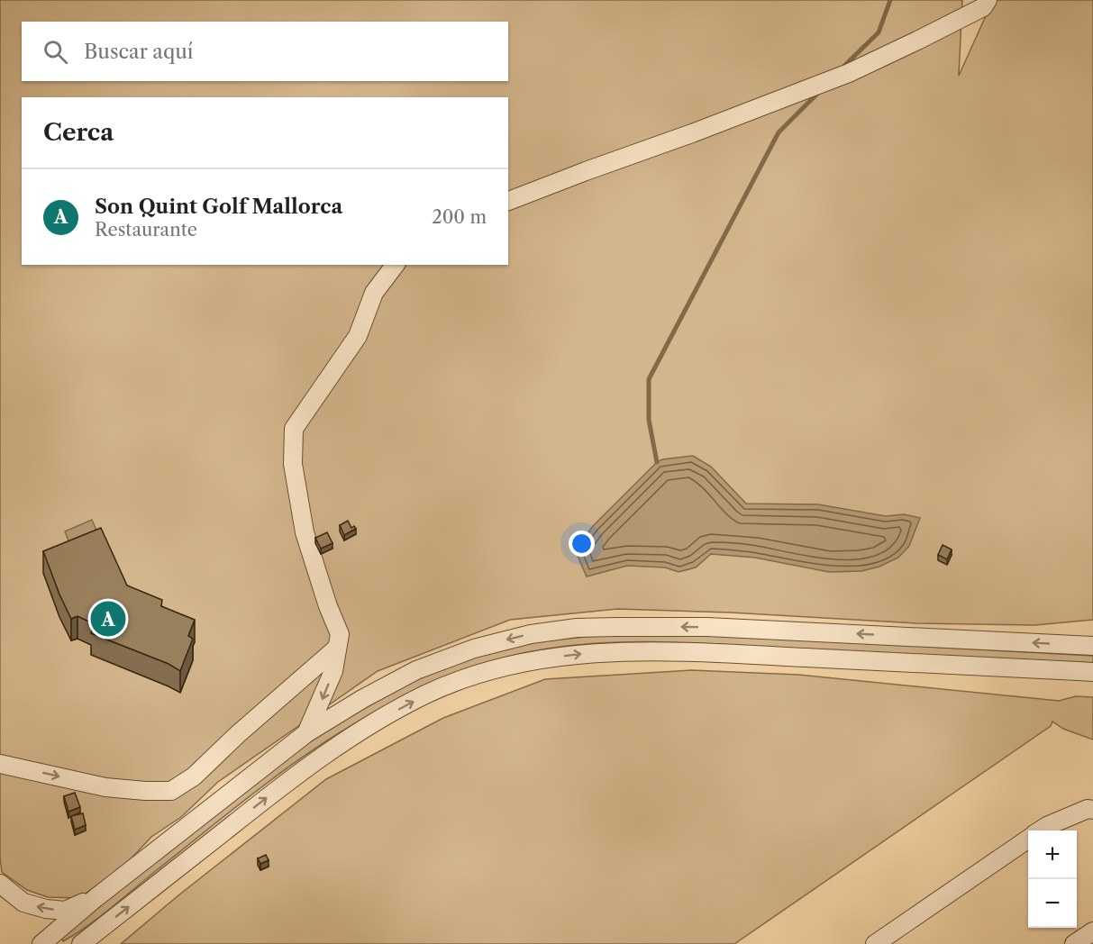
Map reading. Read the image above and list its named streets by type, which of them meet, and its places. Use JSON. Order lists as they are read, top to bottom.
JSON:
{
  "page": {
    "search": "Buscar aquí",
    "heading": "Cerca",
    "list": [
      {
        "mark": "A",
        "name": "Son Quint Golf Mallorca",
        "note": "Restaurante",
        "value": "200 m"
      }
    ],
    "pins": "A",
    "map_buttons": ["+", "−"]
  }
}
